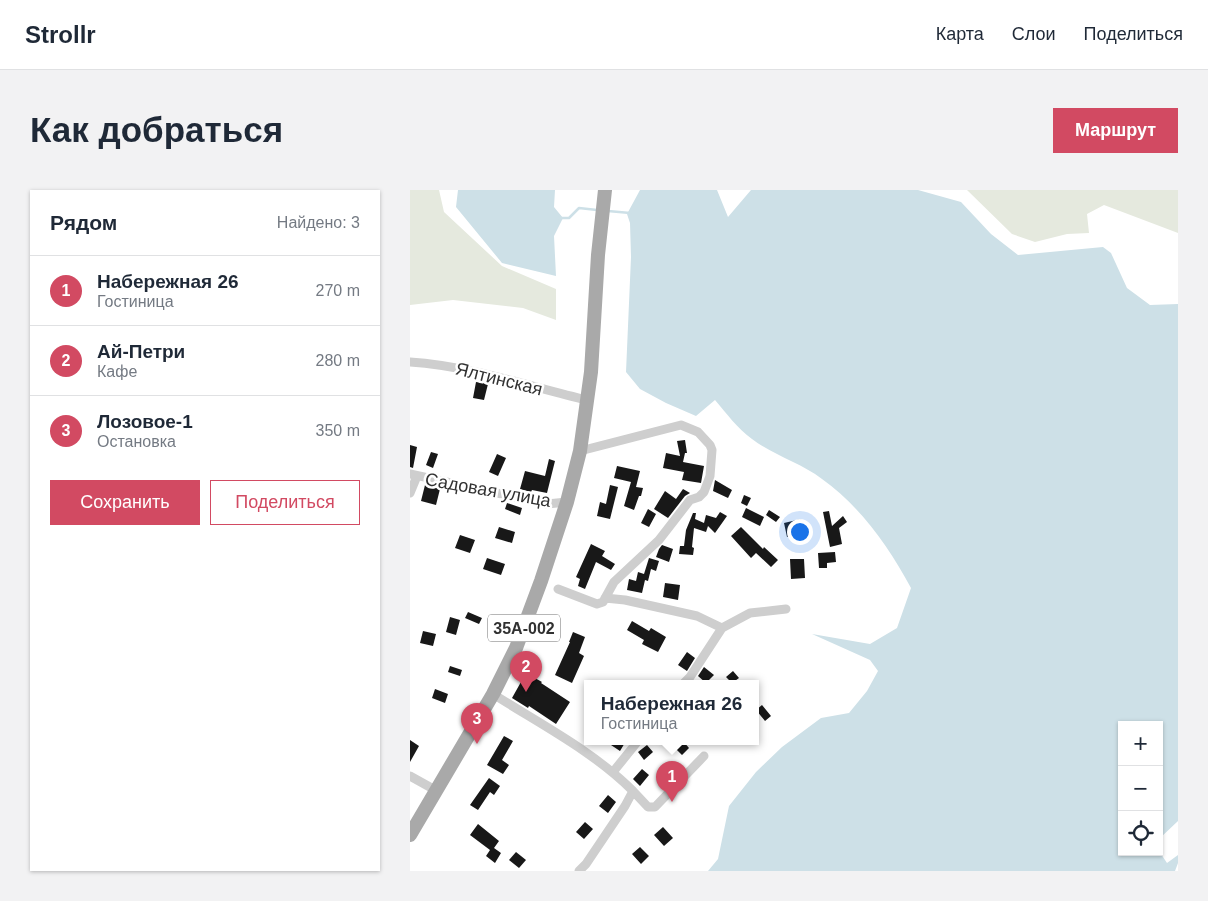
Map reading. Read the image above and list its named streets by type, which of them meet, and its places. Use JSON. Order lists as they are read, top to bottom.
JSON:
{
  "streets": {
    "main road": ["35А-002"],
    "street": ["Ялтинская", "Садовая улица"]
  },
  "crossings": [
    ["Ялтинская", "35А-002"],
    ["Садовая улица", "35А-002"]
  ],
  "page": {
    "header": "Strollr",
    "nav": ["Карта", "Слои", "Поделиться"],
    "buttons": [
      "Маршрут",
      ["Сохранить", "Поделиться"]
    ],
    "title": "Как добраться",
    "heading": ["Рядом", "Найдено: 3"],
    "list": [
      {
        "mark": "1",
        "name": "Набережная 26",
        "note": "Гостиница",
        "value": "270 m"
      },
      {
        "mark": "2",
        "name": "Ай-Петри",
        "note": "Кафе",
        "value": "280 m"
      },
      {
        "mark": "3",
        "name": "Лозовое-1",
        "note": "Остановка",
        "value": "350 m"
      }
    ],
    "pins": ["2", "3", "1"],
    "popup": ["Набережная 26", "Гостиница"],
    "map_buttons": ["+", "−"]
  }
}
